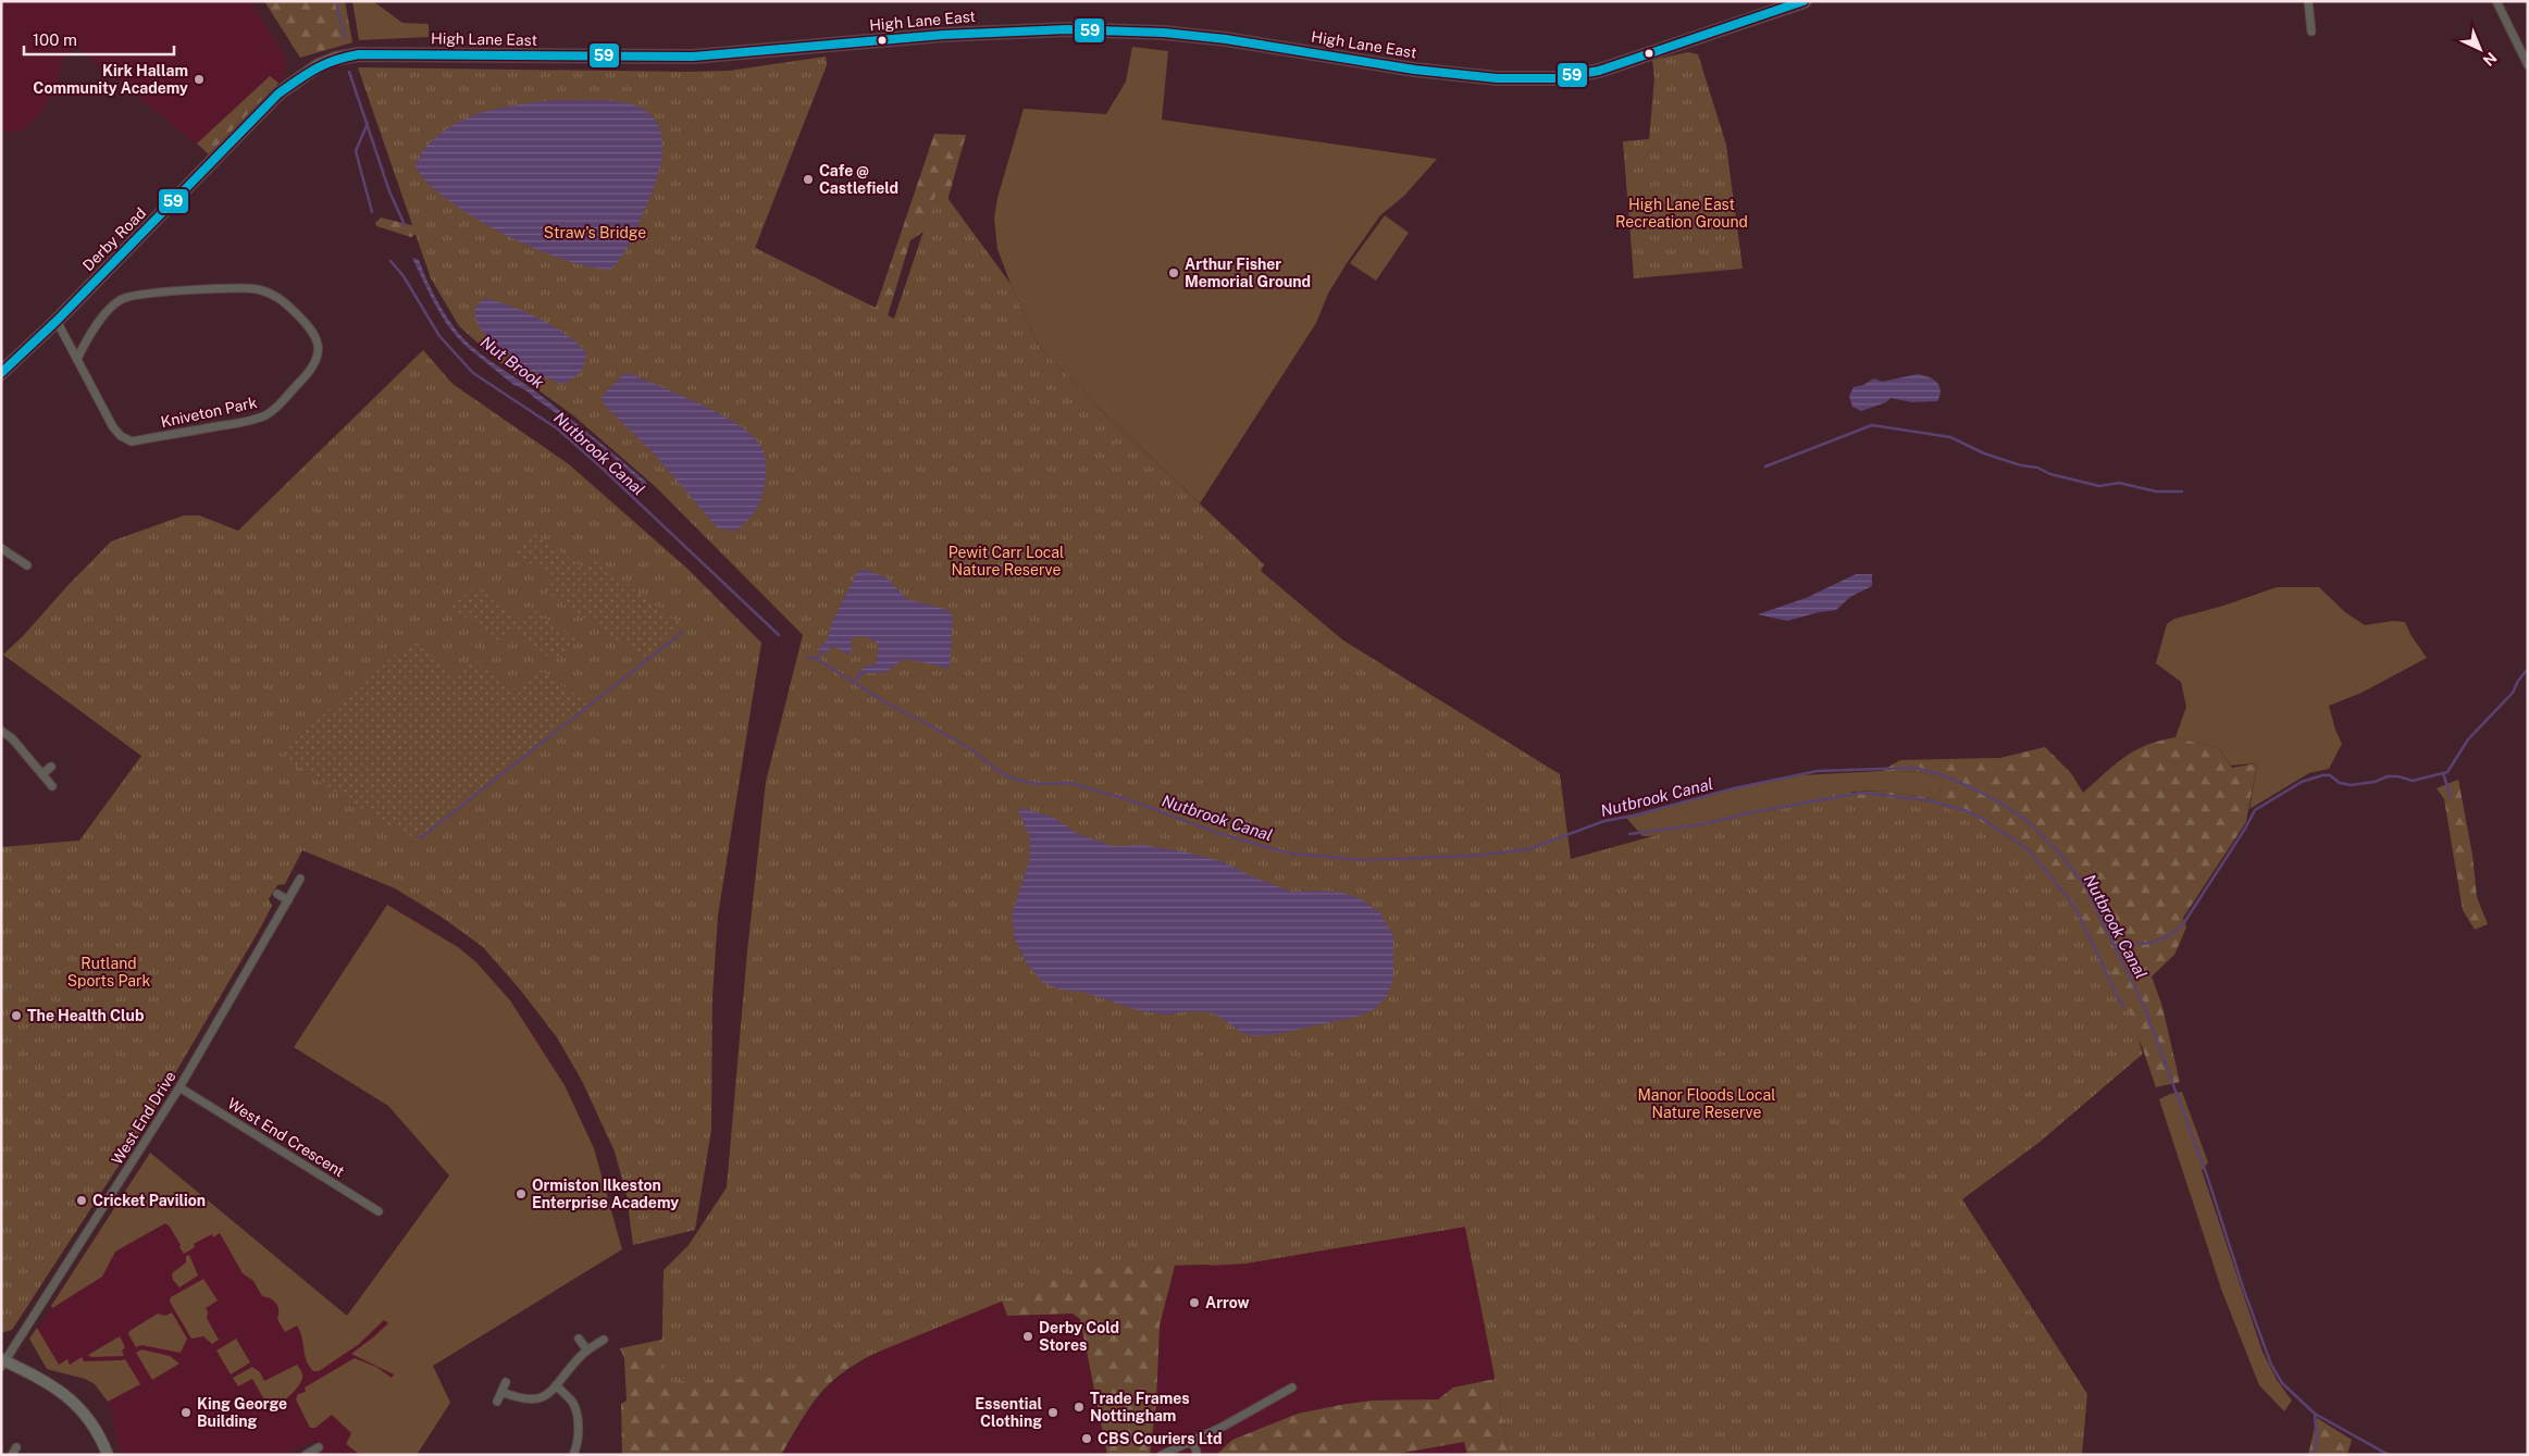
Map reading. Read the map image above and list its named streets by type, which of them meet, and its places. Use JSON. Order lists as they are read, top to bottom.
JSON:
{
  "streets": {
    "main road": ["High Lane East", "Derby Road"],
    "street": ["Kniveton Park", "West End Drive", "West End Crescent"]
  },
  "crossings": [
    ["High Lane East", "Derby Road"],
    ["Derby Road", "Kniveton Park"],
    ["West End Drive", "West End Crescent"]
  ],
  "water": ["Nut Brook", "Nutbrook Canal"],
  "parks": [
    "High Lane East Recreation Ground",
    "Straw's Bridge",
    "Pewit Carr Local Nature Reserve",
    "Rutland Sports Park",
    "Manor Floods Local Nature Reserve"
  ],
  "places": [
    "Kirk Hallam Community Academy",
    "Cafe @ Castlefield",
    "Arthur Fisher Memorial Ground",
    "The Health Club",
    "Ormiston Ilkeston Enterprise Academy",
    "Cricket Pavilion",
    "Arrow",
    "Derby Cold Stores",
    "Trade Frames Nottingham",
    "King George Building",
    "Essential Clothing",
    "CBS Couriers Ltd"
  ],
  "lines": ["transit line 59"],
  "scale_bar": "100 m",
  "north": "bottom right"
}
